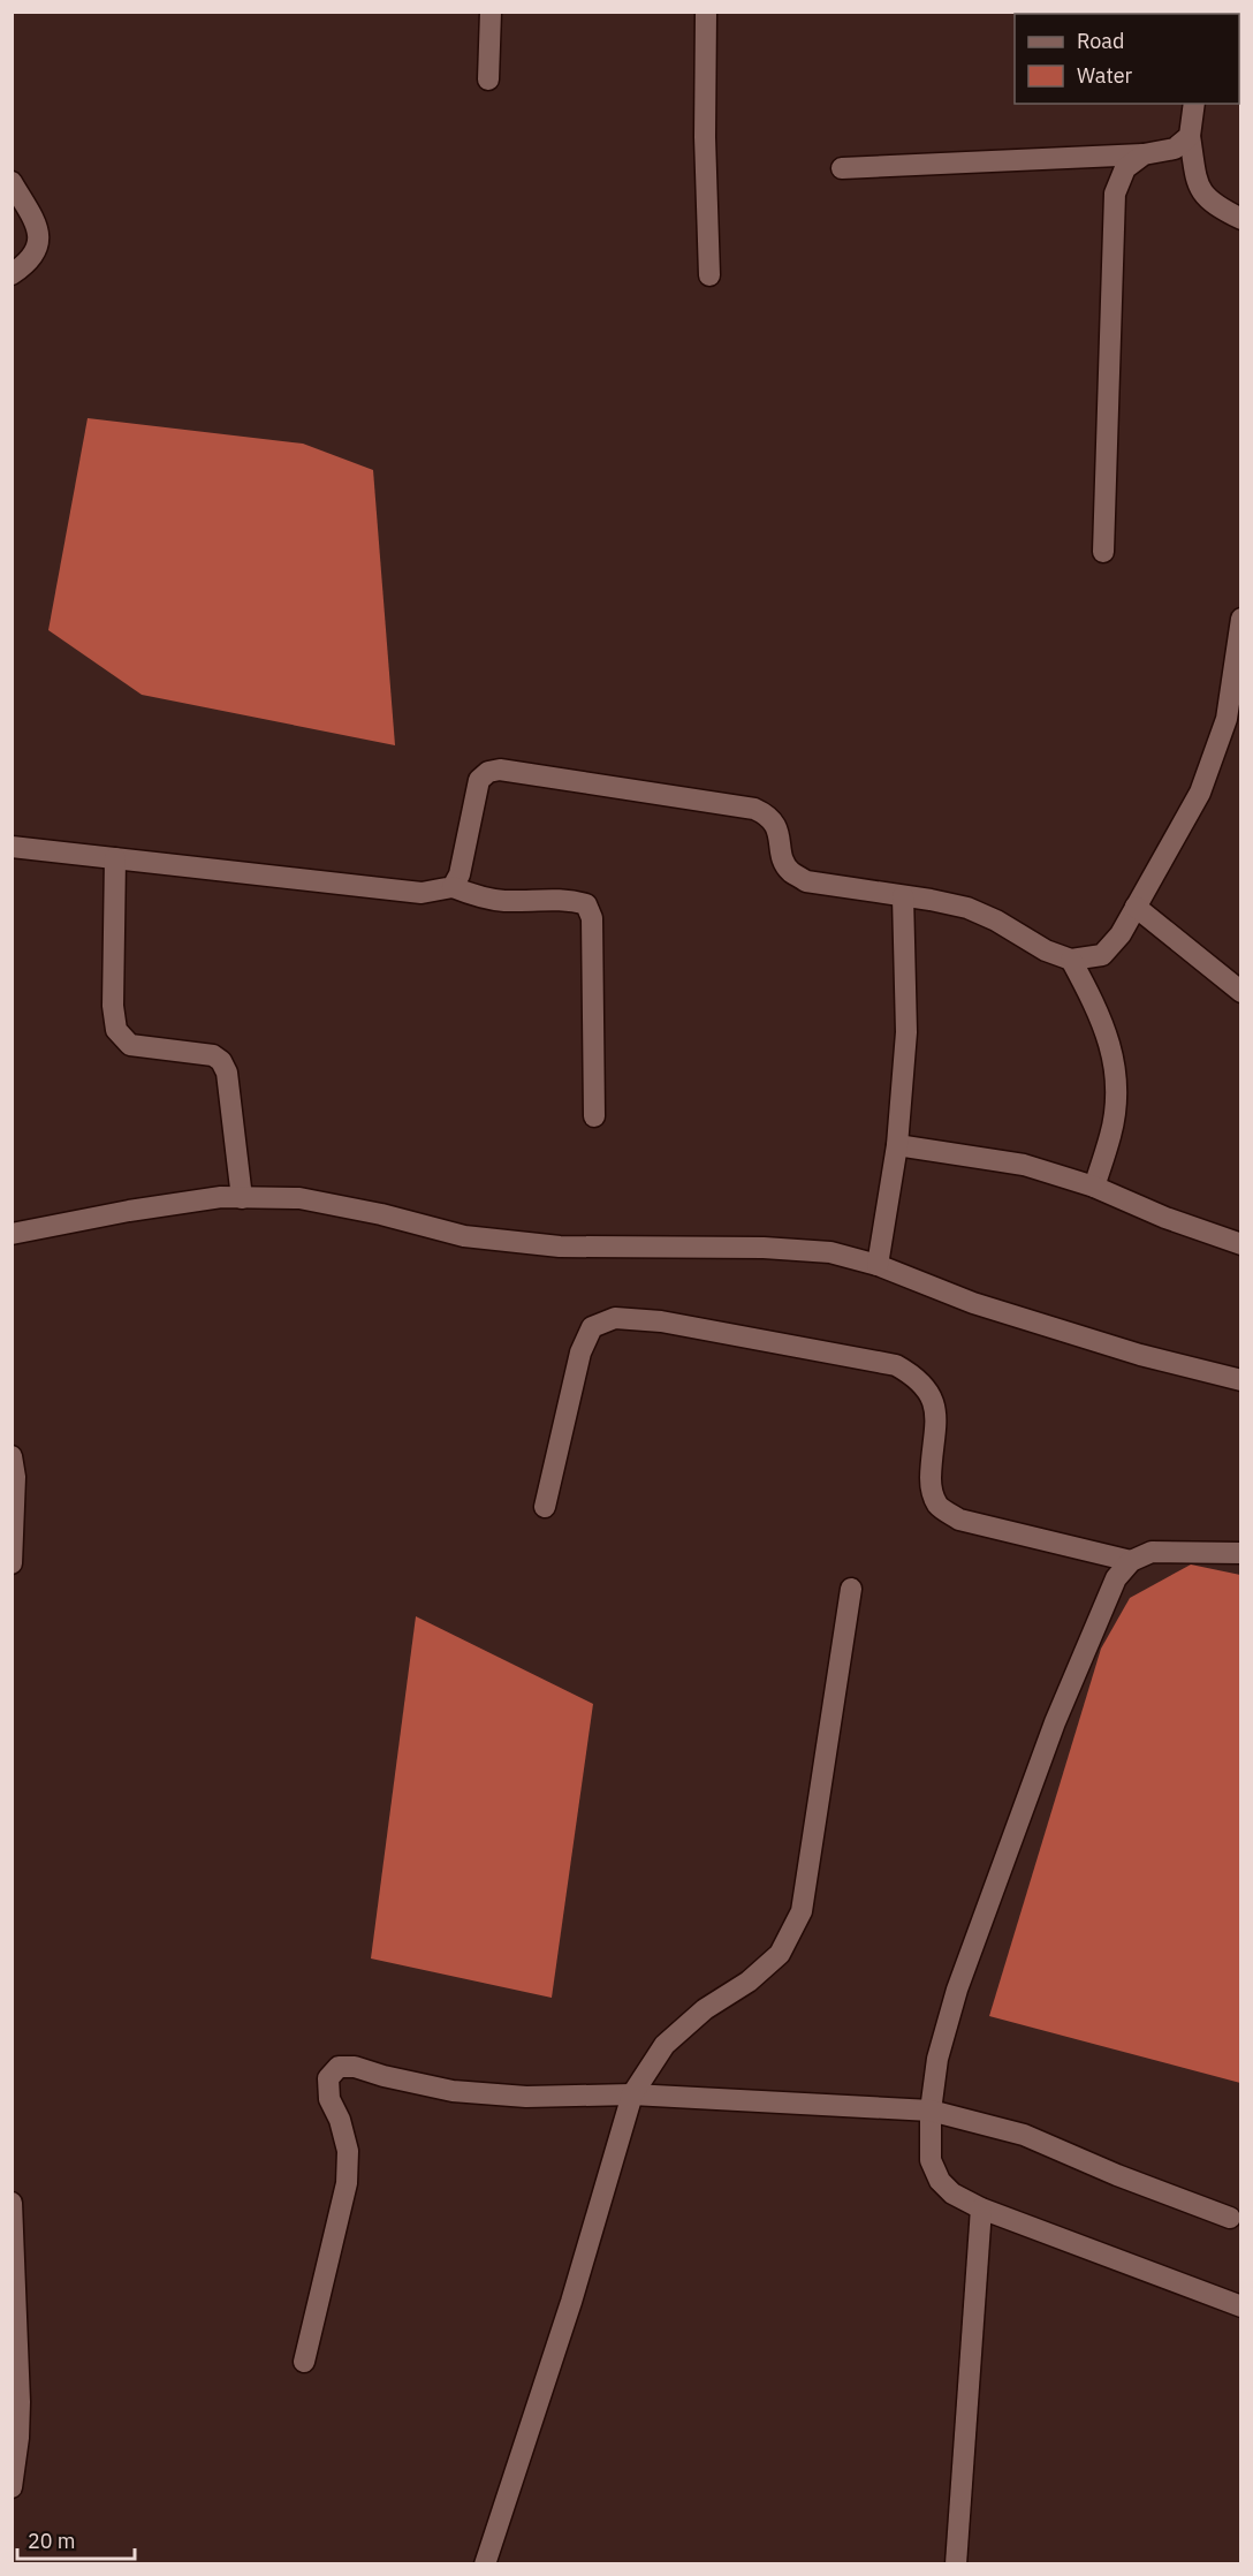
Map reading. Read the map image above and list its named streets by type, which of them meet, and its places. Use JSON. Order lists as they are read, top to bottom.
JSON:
{
  "legend": ["Road", "Water"],
  "scale_bar": "20 m"
}
